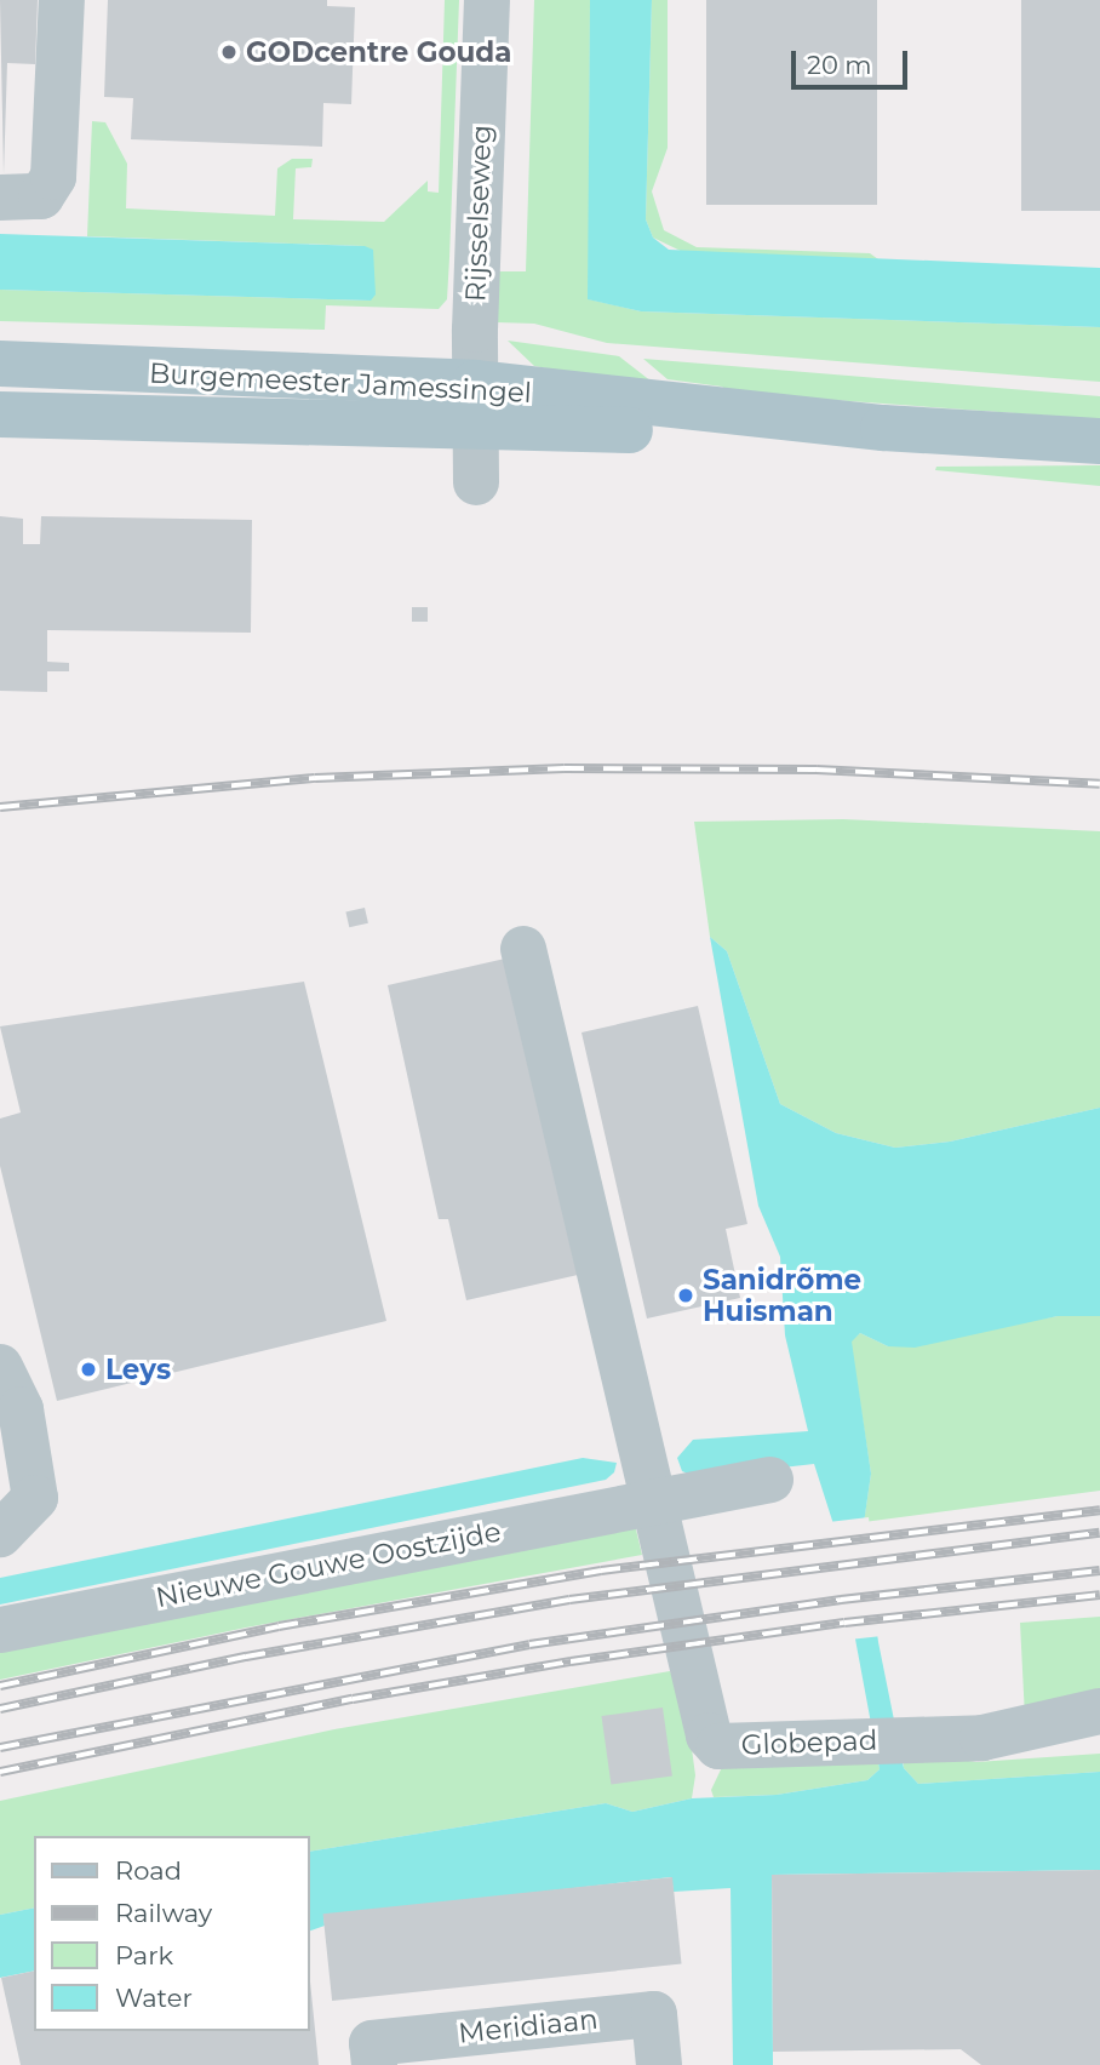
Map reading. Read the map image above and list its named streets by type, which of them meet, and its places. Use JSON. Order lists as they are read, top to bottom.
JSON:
{
  "streets": {
    "main road": ["Burgemeester Jamessingel"],
    "street": [
      "Rijsselseweg",
      "Nieuwe Gouwe Oostzijde",
      "Globepad",
      "Meridiaan"
    ]
  },
  "crossings": [
    ["Rijsselseweg", "Burgemeester Jamessingel"],
    ["Nieuwe Gouwe Oostzijde", "Globepad"]
  ],
  "places": ["GODcentre Gouda", "Sanidrõme Huisman", "Leys"],
  "legend": [
    "Road",
    "Railway",
    "Park",
    "Water"
  ],
  "scale_bar": "20 m"
}
